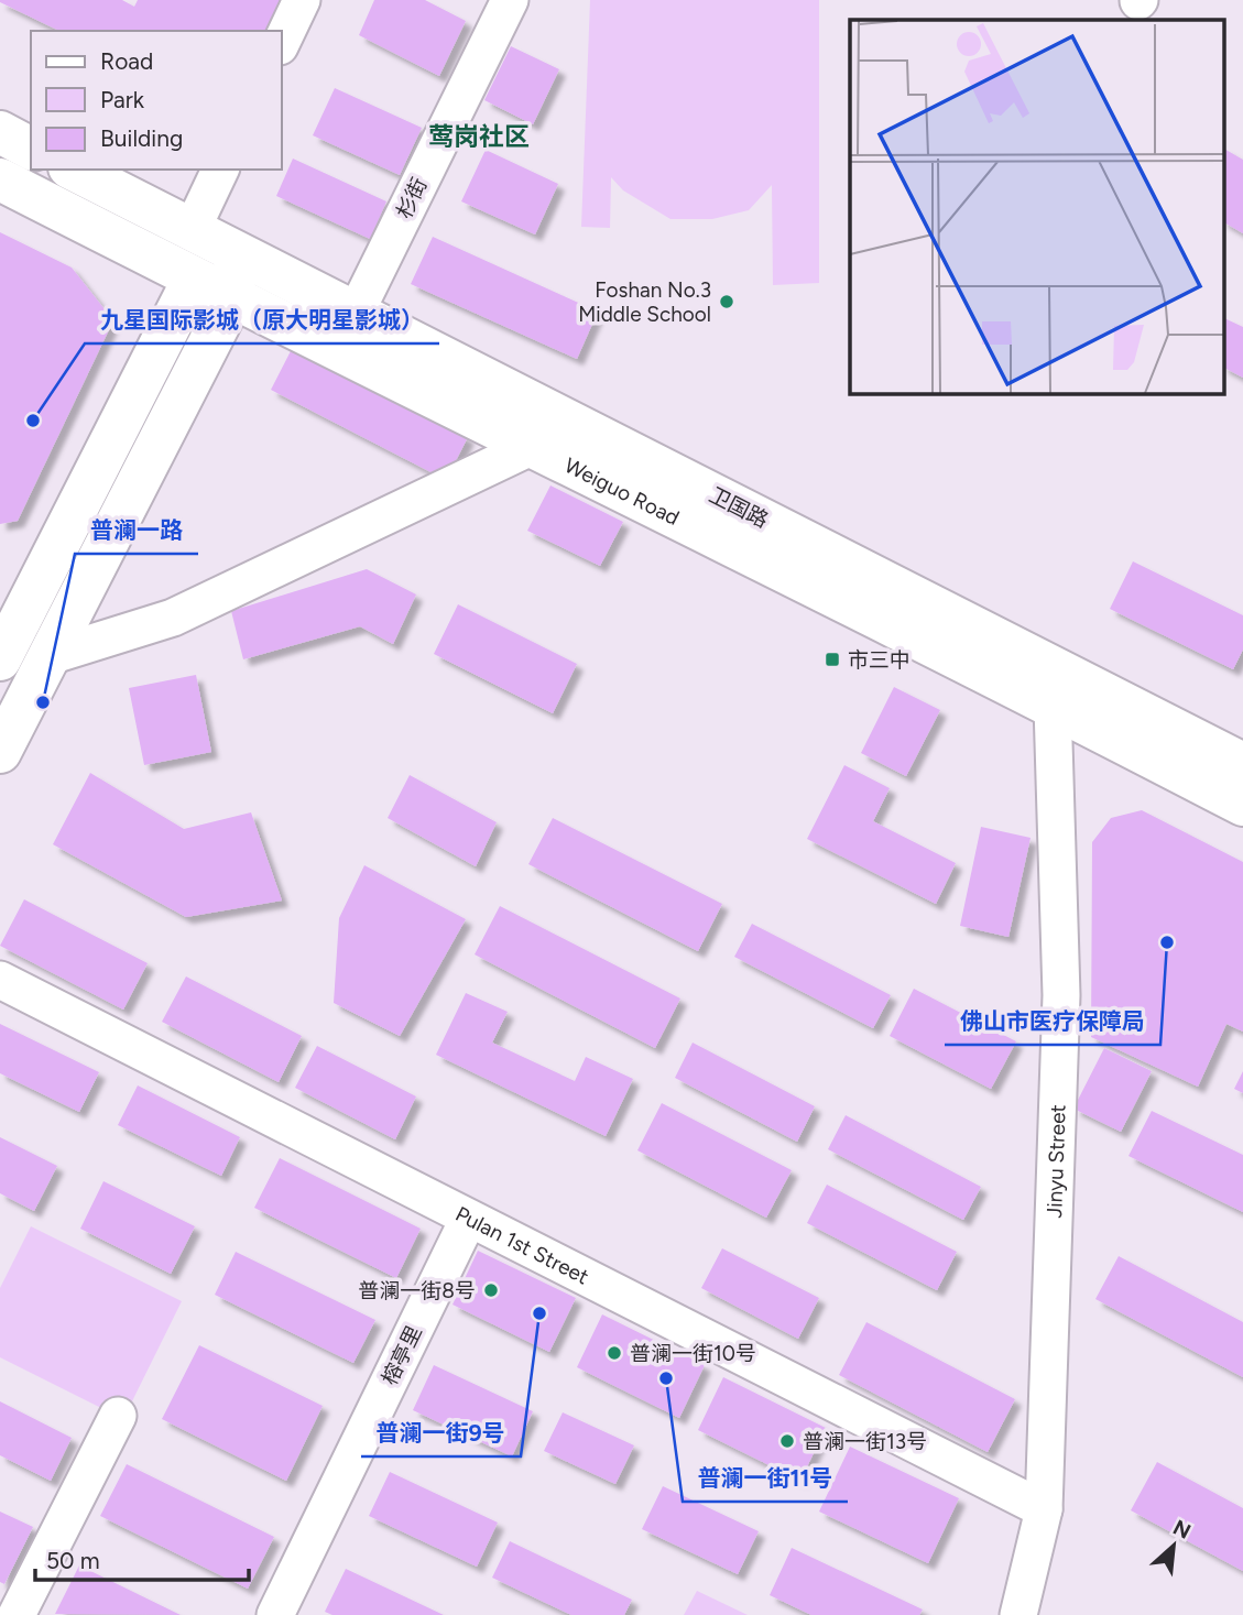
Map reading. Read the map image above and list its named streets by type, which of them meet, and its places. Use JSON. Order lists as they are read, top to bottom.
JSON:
{
  "streets": {
    "main road": ["Weiguo Road", "卫国路"],
    "street": [
      "杉街",
      "Jinyu Street",
      "Pulan 1st Street",
      "榕亭里"
    ]
  },
  "crossings": [
    ["杉街", "卫国路"],
    ["Weiguo Road", "Jinyu Street"],
    ["Jinyu Street", "Pulan 1st Street"],
    ["Pulan 1st Street", "榕亭里"]
  ],
  "districts": ["莺岗社区"],
  "places": {
    "other": [
      "Foshan No.3 Middle School",
      "九星国际影城（原大明星影城）",
      "普澜一路",
      "佛山市医疗保障局",
      "普澜一街8号",
      "普澜一街9号",
      "普澜一街10号",
      "普澜一街11号",
      "普澜一街13号"
    ],
    "transit": ["市三中"]
  },
  "legend": ["Road", "Park", "Building"],
  "scale_bar": "50 m",
  "north": "top right"
}
